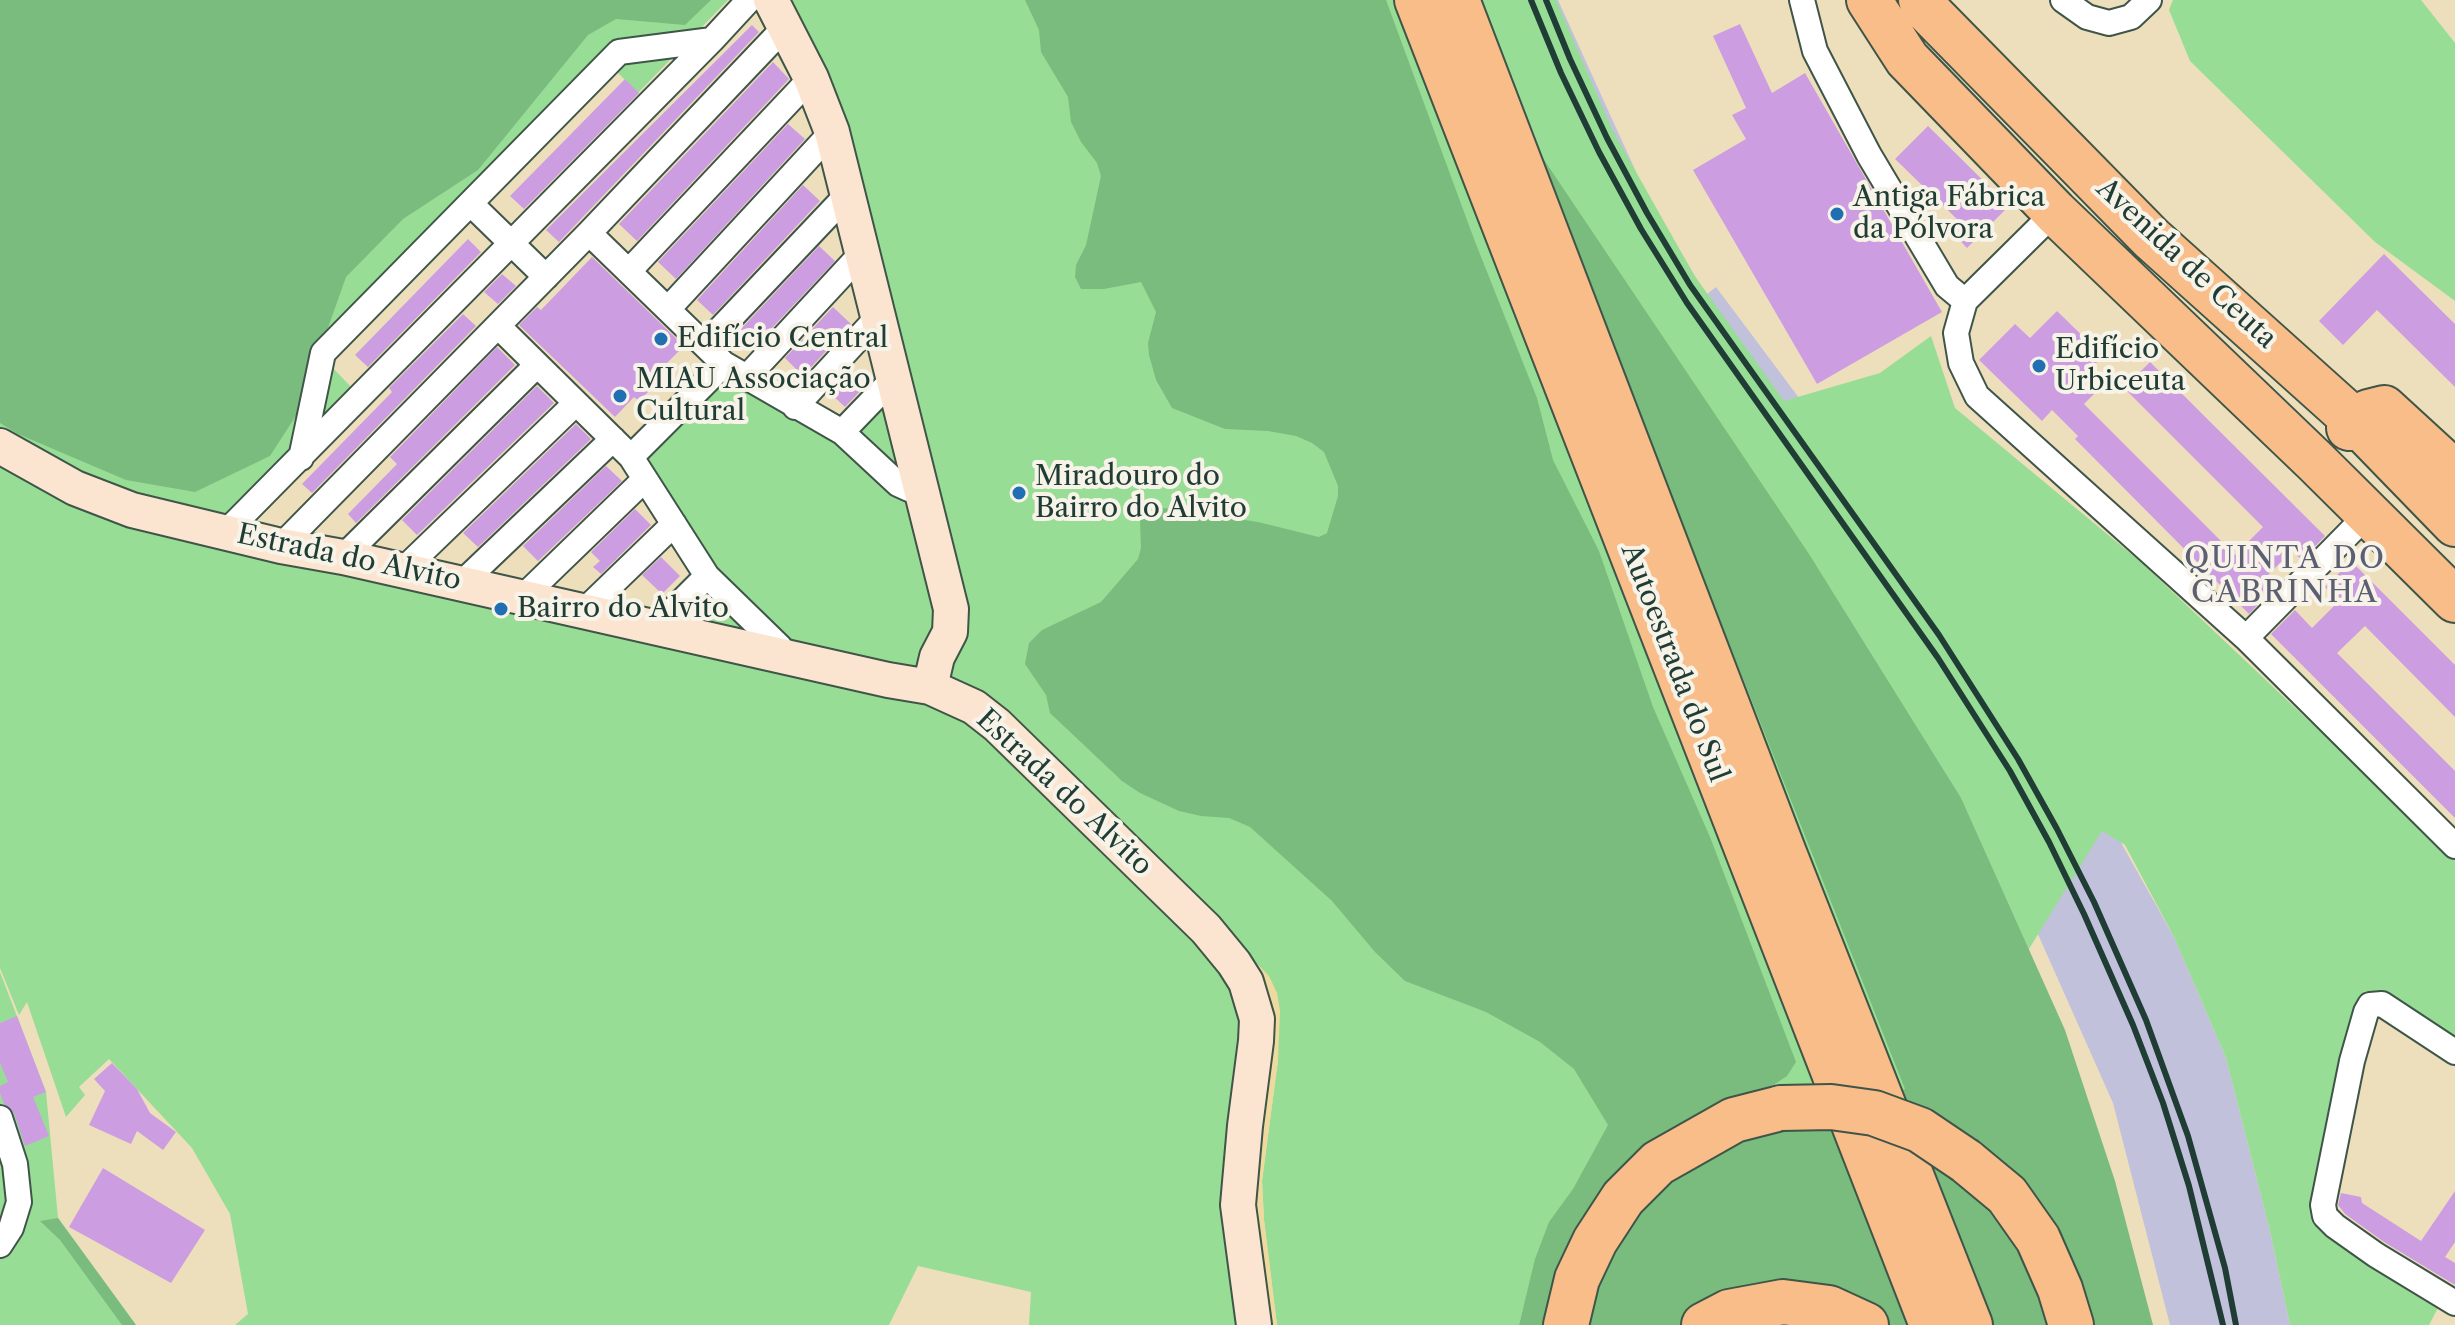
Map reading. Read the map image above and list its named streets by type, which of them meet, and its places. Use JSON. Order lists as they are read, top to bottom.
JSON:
{
  "streets": {
    "highway": ["Avenida de Ceuta", "Autoestrada do Sul"],
    "street": ["Estrada do Alvito"]
  },
  "districts": ["QUINTA DO CABRINHA"],
  "places": [
    "Antiga Fábrica da Pólvora",
    "Edifício Central",
    "Edifício Urbiceuta",
    "MIAU Associação Cultural",
    "Miradouro do Bairro do Alvito",
    "Bairro do Alvito"
  ]
}
